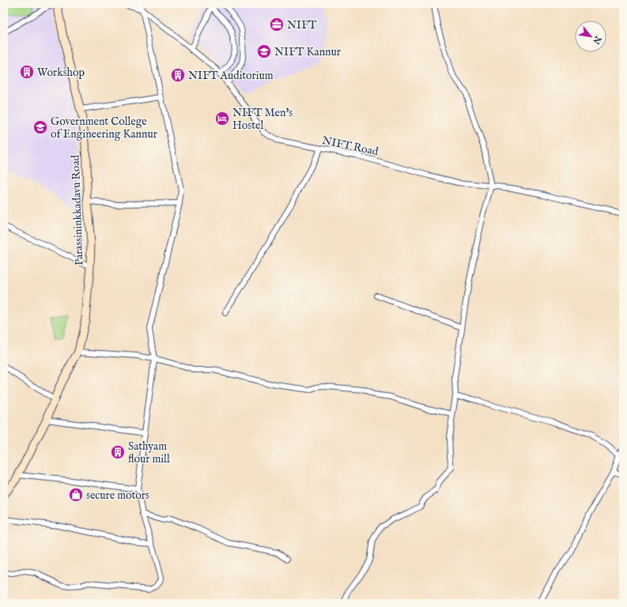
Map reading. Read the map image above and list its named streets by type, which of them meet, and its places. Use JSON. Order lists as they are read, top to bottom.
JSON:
{
  "streets": {
    "main road": ["Parassininkkadavu Road"],
    "street": ["NIFT Road"]
  },
  "places": {
    "office": ["NIFT"],
    "school or university": ["NIFT Kannur", "Government College of Engineering Kannur"],
    "building": ["Workshop", "NIFT Auditorium", "Sathyam flour mill"],
    "hotel": ["NIFT Men's Hostel"],
    "shop": ["secure motors"]
  },
  "north": "bottom right"
}
